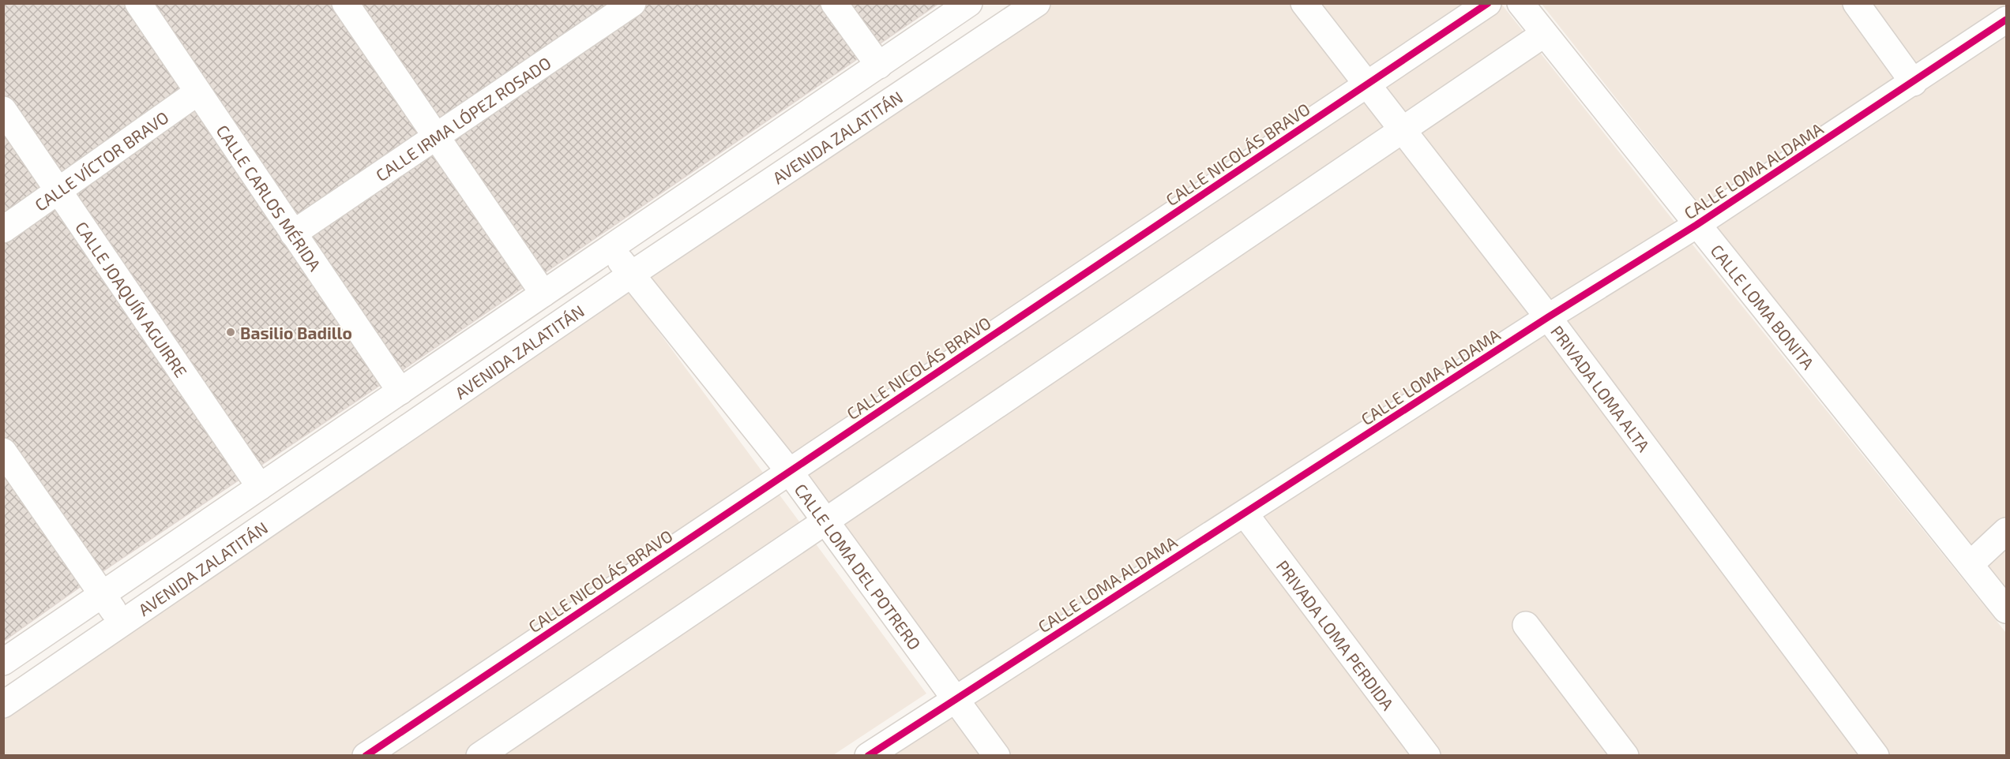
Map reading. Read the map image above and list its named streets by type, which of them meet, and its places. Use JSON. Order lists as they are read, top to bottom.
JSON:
{
  "streets": {
    "street": [
      "CALLE IRMA LÓPEZ ROSADO",
      "AVENIDA ZALATITÁN",
      "CALLE NICOLÁS BRAVO",
      "CALLE VÍCTOR BRAVO",
      "CALLE LOMA ALDAMA",
      "CALLE CARLOS MÉRIDA",
      "CALLE JOAQUÍN AGUIRRE",
      "CALLE LOMA BONITA",
      "PRIVADA LOMA ALTA",
      "CALLE LOMA DEL POTRERO",
      "PRIVADA LOMA PERDIDA"
    ]
  },
  "crossings": [
    ["CALLE IRMA LÓPEZ ROSADO", "CALLE CARLOS MÉRIDA"],
    ["AVENIDA ZALATITÁN", "CALLE CARLOS MÉRIDA"],
    ["AVENIDA ZALATITÁN", "CALLE JOAQUÍN AGUIRRE"],
    ["AVENIDA ZALATITÁN", "CALLE LOMA DEL POTRERO"],
    ["CALLE NICOLÁS BRAVO", "PRIVADA LOMA ALTA"],
    ["CALLE NICOLÁS BRAVO", "CALLE LOMA DEL POTRERO"],
    ["CALLE VÍCTOR BRAVO", "CALLE CARLOS MÉRIDA"],
    ["CALLE VÍCTOR BRAVO", "CALLE JOAQUÍN AGUIRRE"],
    ["CALLE LOMA ALDAMA", "CALLE LOMA BONITA"],
    ["CALLE LOMA ALDAMA", "PRIVADA LOMA ALTA"],
    ["CALLE LOMA ALDAMA", "CALLE LOMA DEL POTRERO"],
    ["CALLE LOMA ALDAMA", "PRIVADA LOMA PERDIDA"]
  ],
  "places": ["Basilio Badillo"]
}
